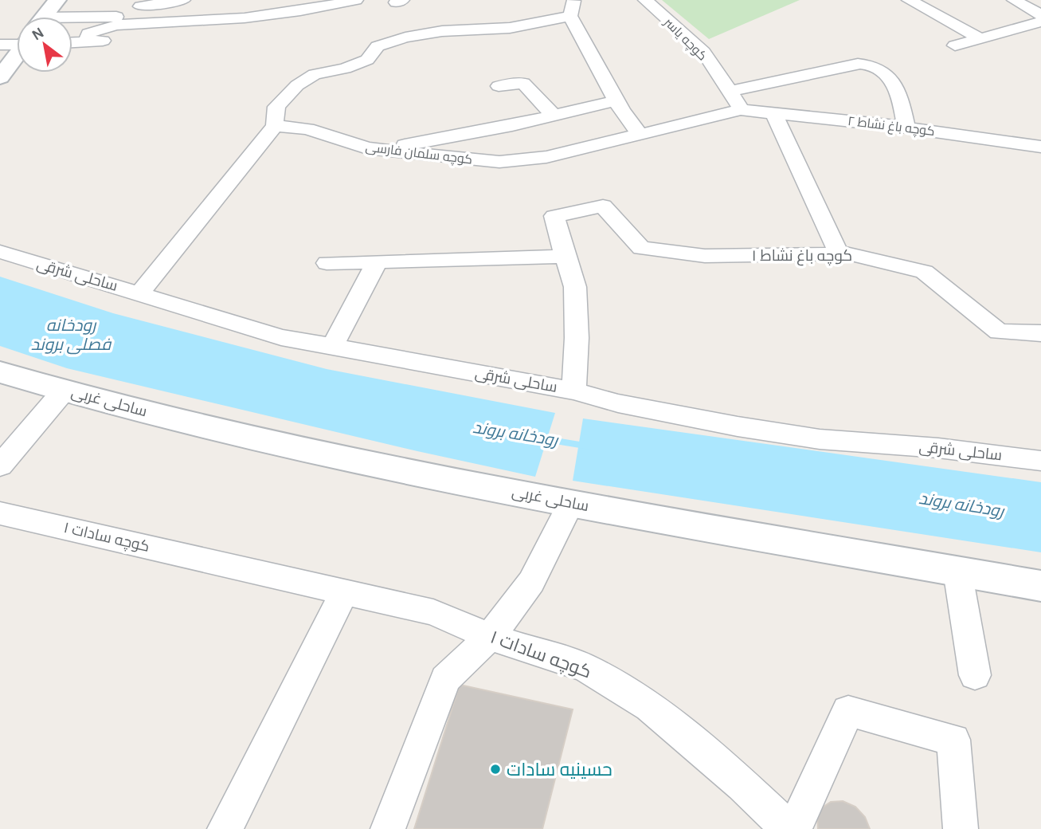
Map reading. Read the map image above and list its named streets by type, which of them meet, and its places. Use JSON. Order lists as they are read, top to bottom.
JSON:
{
  "streets": {
    "main road": ["ساحلی غربی"],
    "street": [
      "کوچه یاسر",
      "کوچه باغ نشاط ۲",
      "کوچه سلمان فارسی",
      "کوچه باغ نشاط ۱",
      "ساحلی شرقی",
      "کوچه سادات ۱"
    ]
  },
  "crossings": [
    ["کوچه یاسر", "کوچه باغ نشاط ۲"],
    ["کوچه یاسر", "کوچه سلمان فارسی"],
    ["کوچه باغ نشاط ۲", "کوچه سلمان فارسی"]
  ],
  "water": ["رودخانه فصلی بروند", "رودخانه بروند"],
  "places": ["حسینیه سادات"],
  "north": "top left"
}
